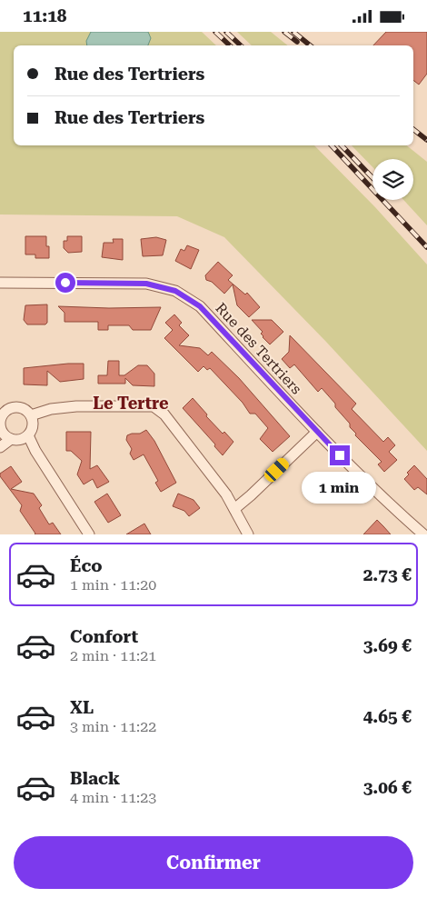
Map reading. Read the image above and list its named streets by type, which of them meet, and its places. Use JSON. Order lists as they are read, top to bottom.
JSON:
{
  "streets": {
    "street": ["Rue des Tertriers"]
  },
  "districts": ["Le Tertre"],
  "page": {
    "status": "11:18",
    "banner": ["Rue des Tertriers", "Rue des Tertriers"],
    "bubble": "1 min",
    "list": [
      {
        "name": "Éco",
        "note": "1 min · 11:20",
        "value": "2.73 €"
      },
      {
        "name": "Confort",
        "note": "2 min · 11:21",
        "value": "3.69 €"
      },
      {
        "name": "XL",
        "note": "3 min · 11:22",
        "value": "4.65 €"
      },
      {
        "name": "Black",
        "note": "4 min · 11:23",
        "value": "3.06 €"
      }
    ],
    "buttons": "Confirmer"
  }
}
